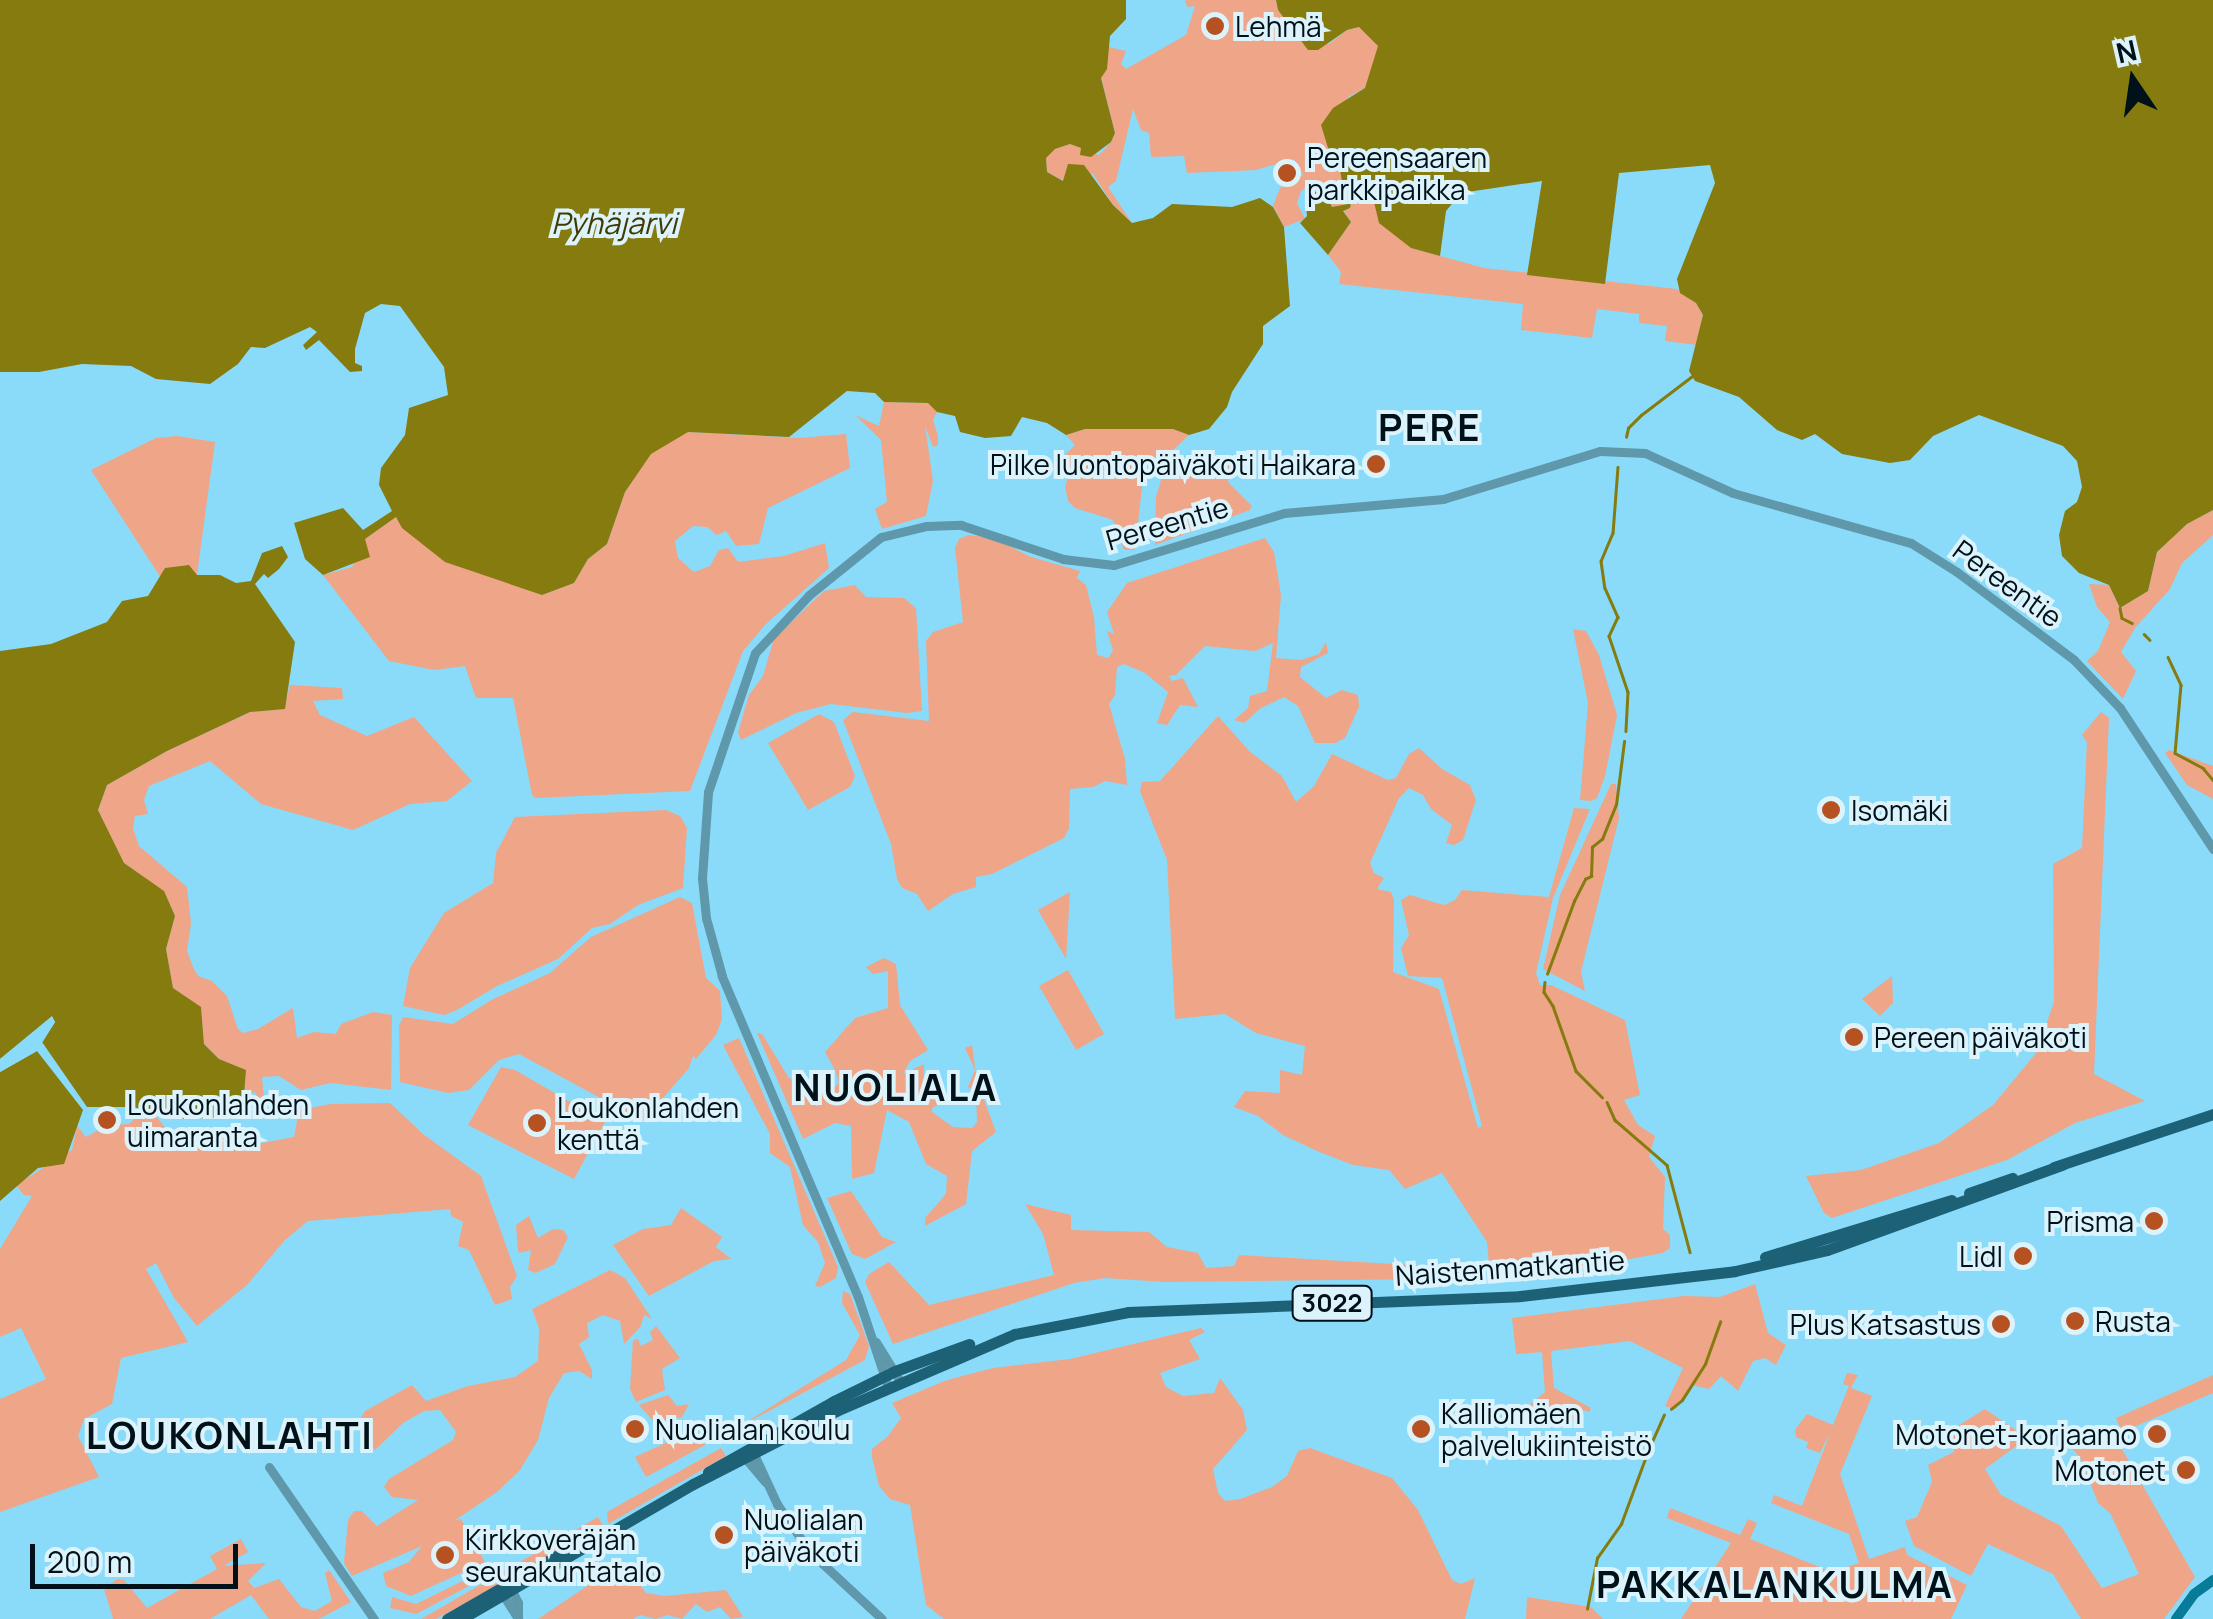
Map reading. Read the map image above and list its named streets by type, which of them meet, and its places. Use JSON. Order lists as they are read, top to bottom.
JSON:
{
  "streets": {
    "main road": ["Naistenmatkantie", "3022"],
    "street": ["Pereentie"]
  },
  "crossings": [
    ["Pereentie", "Naistenmatkantie"]
  ],
  "districts": [
    "PERE",
    "NUOLIALA",
    "LOUKONLAHTI",
    "PAKKALANKULMA"
  ],
  "water": ["Pyhäjärvi"],
  "places": [
    "Lehmä",
    "Pereensaaren parkkipaikka",
    "Pilke luontopäiväkoti Haikara",
    "Isomäki",
    "Pereen päiväkoti",
    "Loukonlahden uimaranta",
    "Loukonlahden kenttä",
    "Prisma",
    "Lidl",
    "Rusta",
    "Plus Katsastus",
    "Nuolialan koulu",
    "Kalliomäen palvelukiinteistö",
    "Motonet-korjaamo",
    "Motonet",
    "Nuolialan päiväkoti",
    "Kirkkoveräjän seurakuntatalo"
  ],
  "scale_bar": "200 m",
  "north": "top"
}
